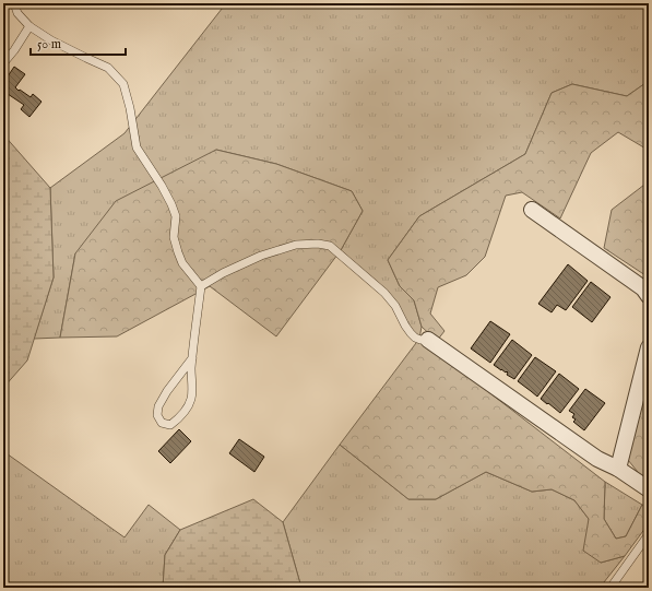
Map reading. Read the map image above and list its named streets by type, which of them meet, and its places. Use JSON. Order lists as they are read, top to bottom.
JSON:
{
  "scale_bar": "50 m"
}
